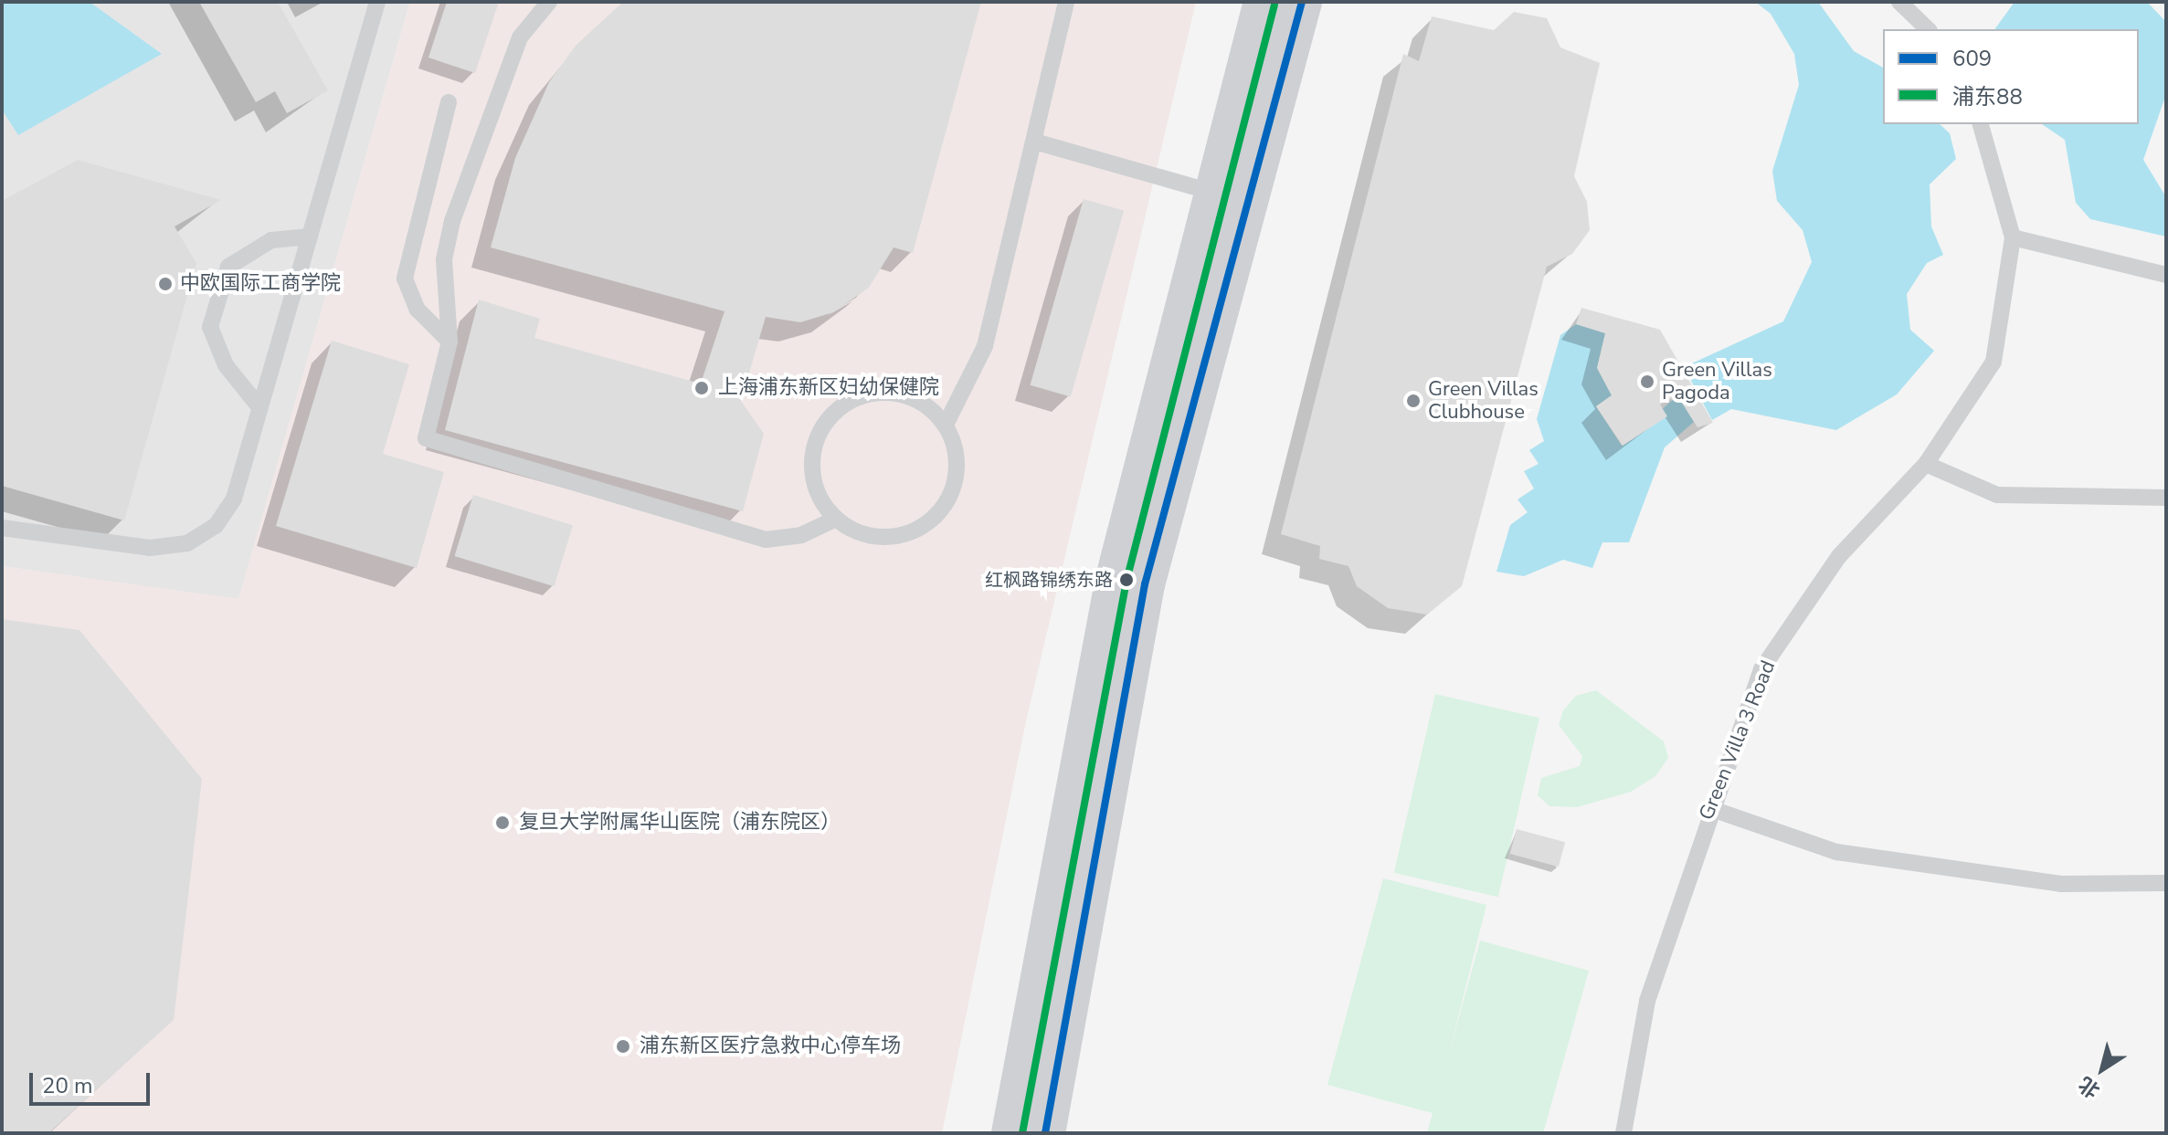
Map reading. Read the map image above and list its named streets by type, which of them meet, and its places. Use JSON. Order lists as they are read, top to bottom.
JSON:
{
  "streets": {
    "lane": ["Green Villa 3 Road"]
  },
  "places": [
    "中欧国际工商学院",
    "Green Villas Pagoda",
    "上海浦东新区妇幼保健院",
    "Green Villas Clubhouse",
    "红枫路锦绣东路",
    "复旦大学附属华山医院（浦东院区）",
    "浦东新区医疗急救中心停车场"
  ],
  "lines": ["transit line 609", "transit line 浦东88"],
  "legend": ["609", "浦东88"],
  "scale_bar": "20 m",
  "north": "bottom left"
}
